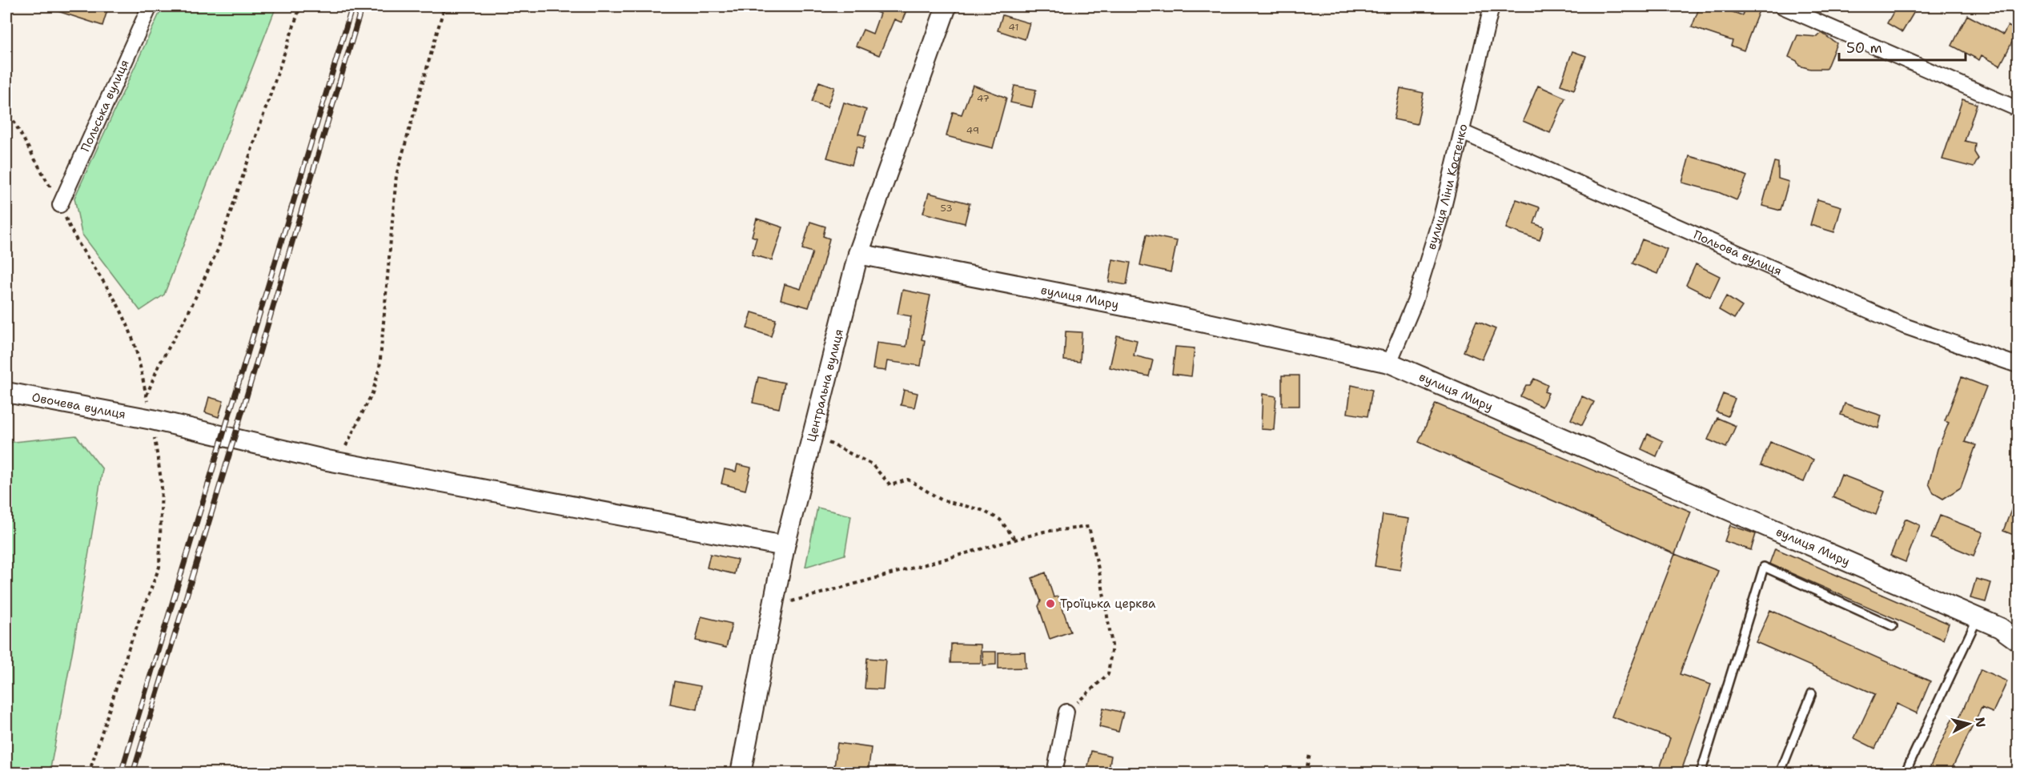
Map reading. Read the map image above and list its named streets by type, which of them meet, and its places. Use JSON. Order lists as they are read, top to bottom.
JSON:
{
  "streets": {
    "street": [
      "Польська вулиця",
      "вулиця Ліни Костенко",
      "Польова вулиця",
      "вулиця Миру",
      "Центральна вулиця",
      "Овочева вулиця"
    ]
  },
  "crossings": [
    ["вулиця Ліни Костенко", "Польова вулиця"],
    ["вулиця Ліни Костенко", "вулиця Миру"],
    ["вулиця Миру", "Центральна вулиця"],
    ["Центральна вулиця", "Овочева вулиця"]
  ],
  "places": ["Троїцька церква"],
  "house_numbers": [
    "41",
    "47",
    "49",
    "53"
  ],
  "scale_bar": "50 m",
  "north": "right"
}
